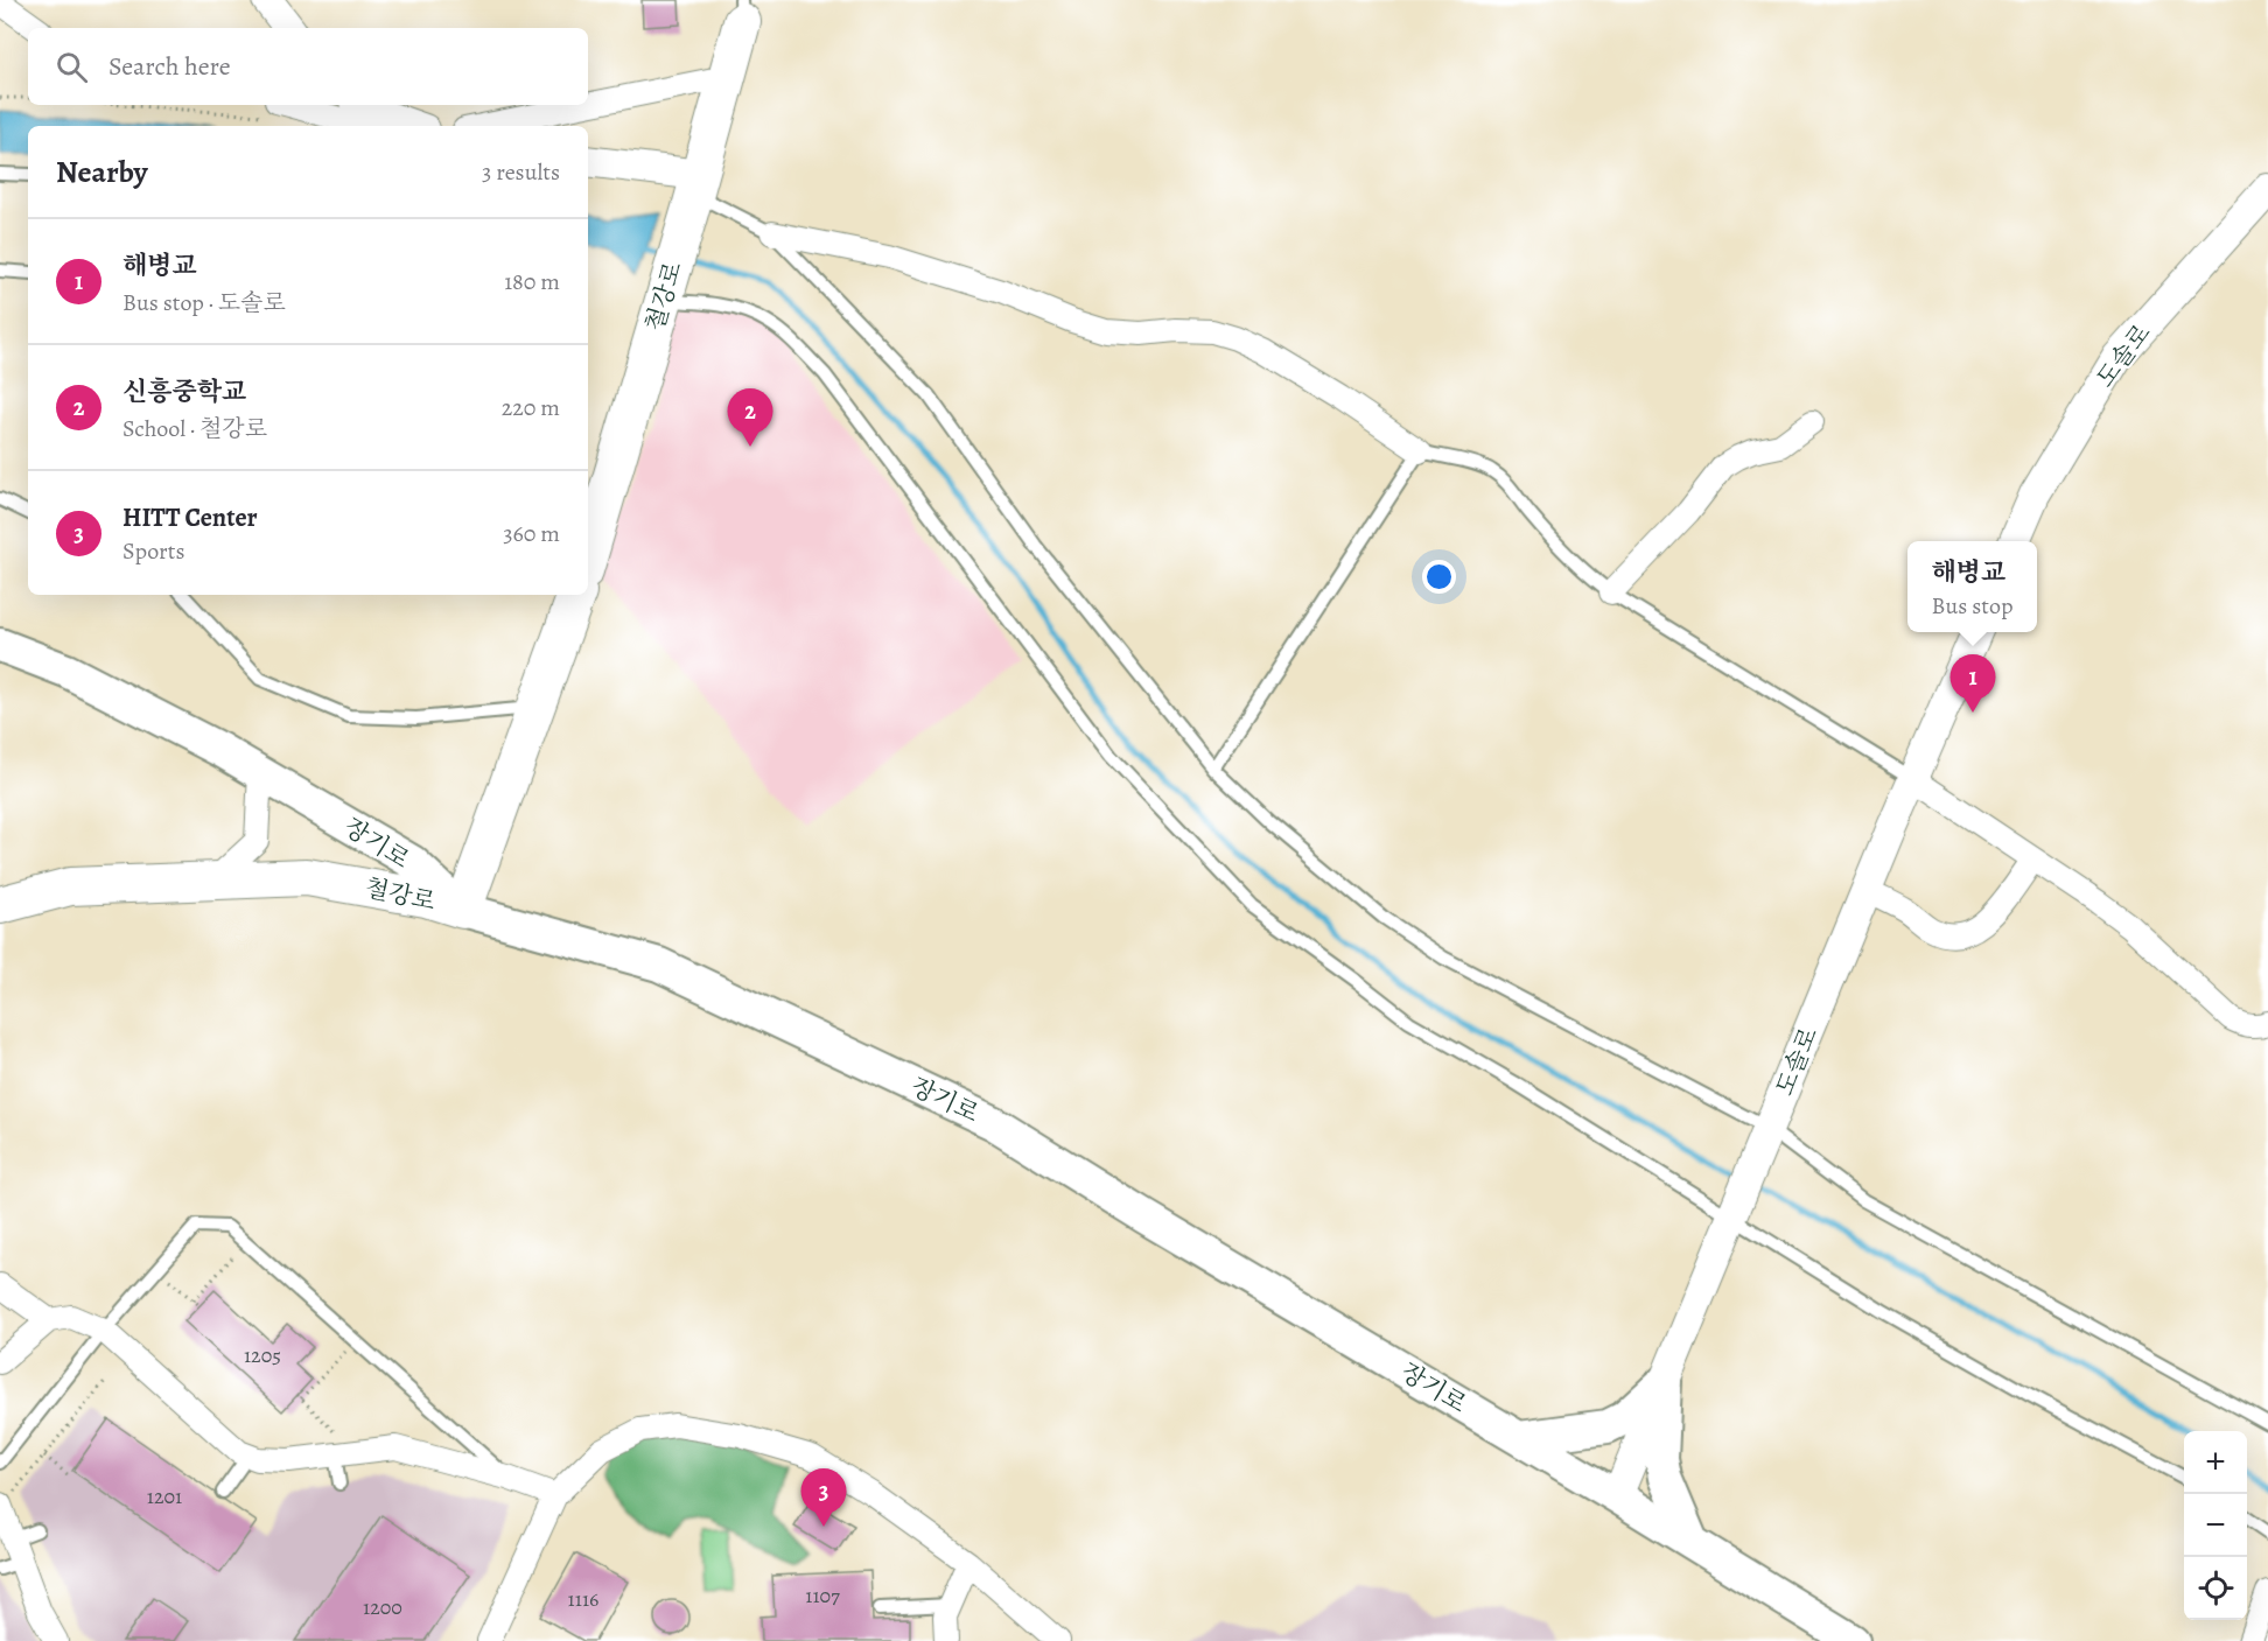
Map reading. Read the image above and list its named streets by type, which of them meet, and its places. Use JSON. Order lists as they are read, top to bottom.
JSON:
{
  "streets": {
    "main road": ["철강로", "장기로"],
    "street": ["도솔로"]
  },
  "crossings": [
    ["철강로", "장기로"],
    ["도솔로", "장기로"]
  ],
  "house_numbers": [
    "1205",
    "1201",
    "1107",
    "1116",
    "1200"
  ],
  "page": {
    "search": "Search here",
    "heading": ["Nearby", "3 results"],
    "list": [
      {
        "mark": "1",
        "name": "해병교",
        "note": "Bus stop · 도솔로",
        "value": "180 m"
      },
      {
        "mark": "2",
        "name": "신흥중학교",
        "note": "School · 철강로",
        "value": "220 m"
      },
      {
        "mark": "3",
        "name": "HITT Center",
        "note": "Sports",
        "value": "360 m"
      }
    ],
    "pins": ["2", "1", "3"],
    "popup": ["해병교", "Bus stop"],
    "map_buttons": ["+", "−"]
  }
}
